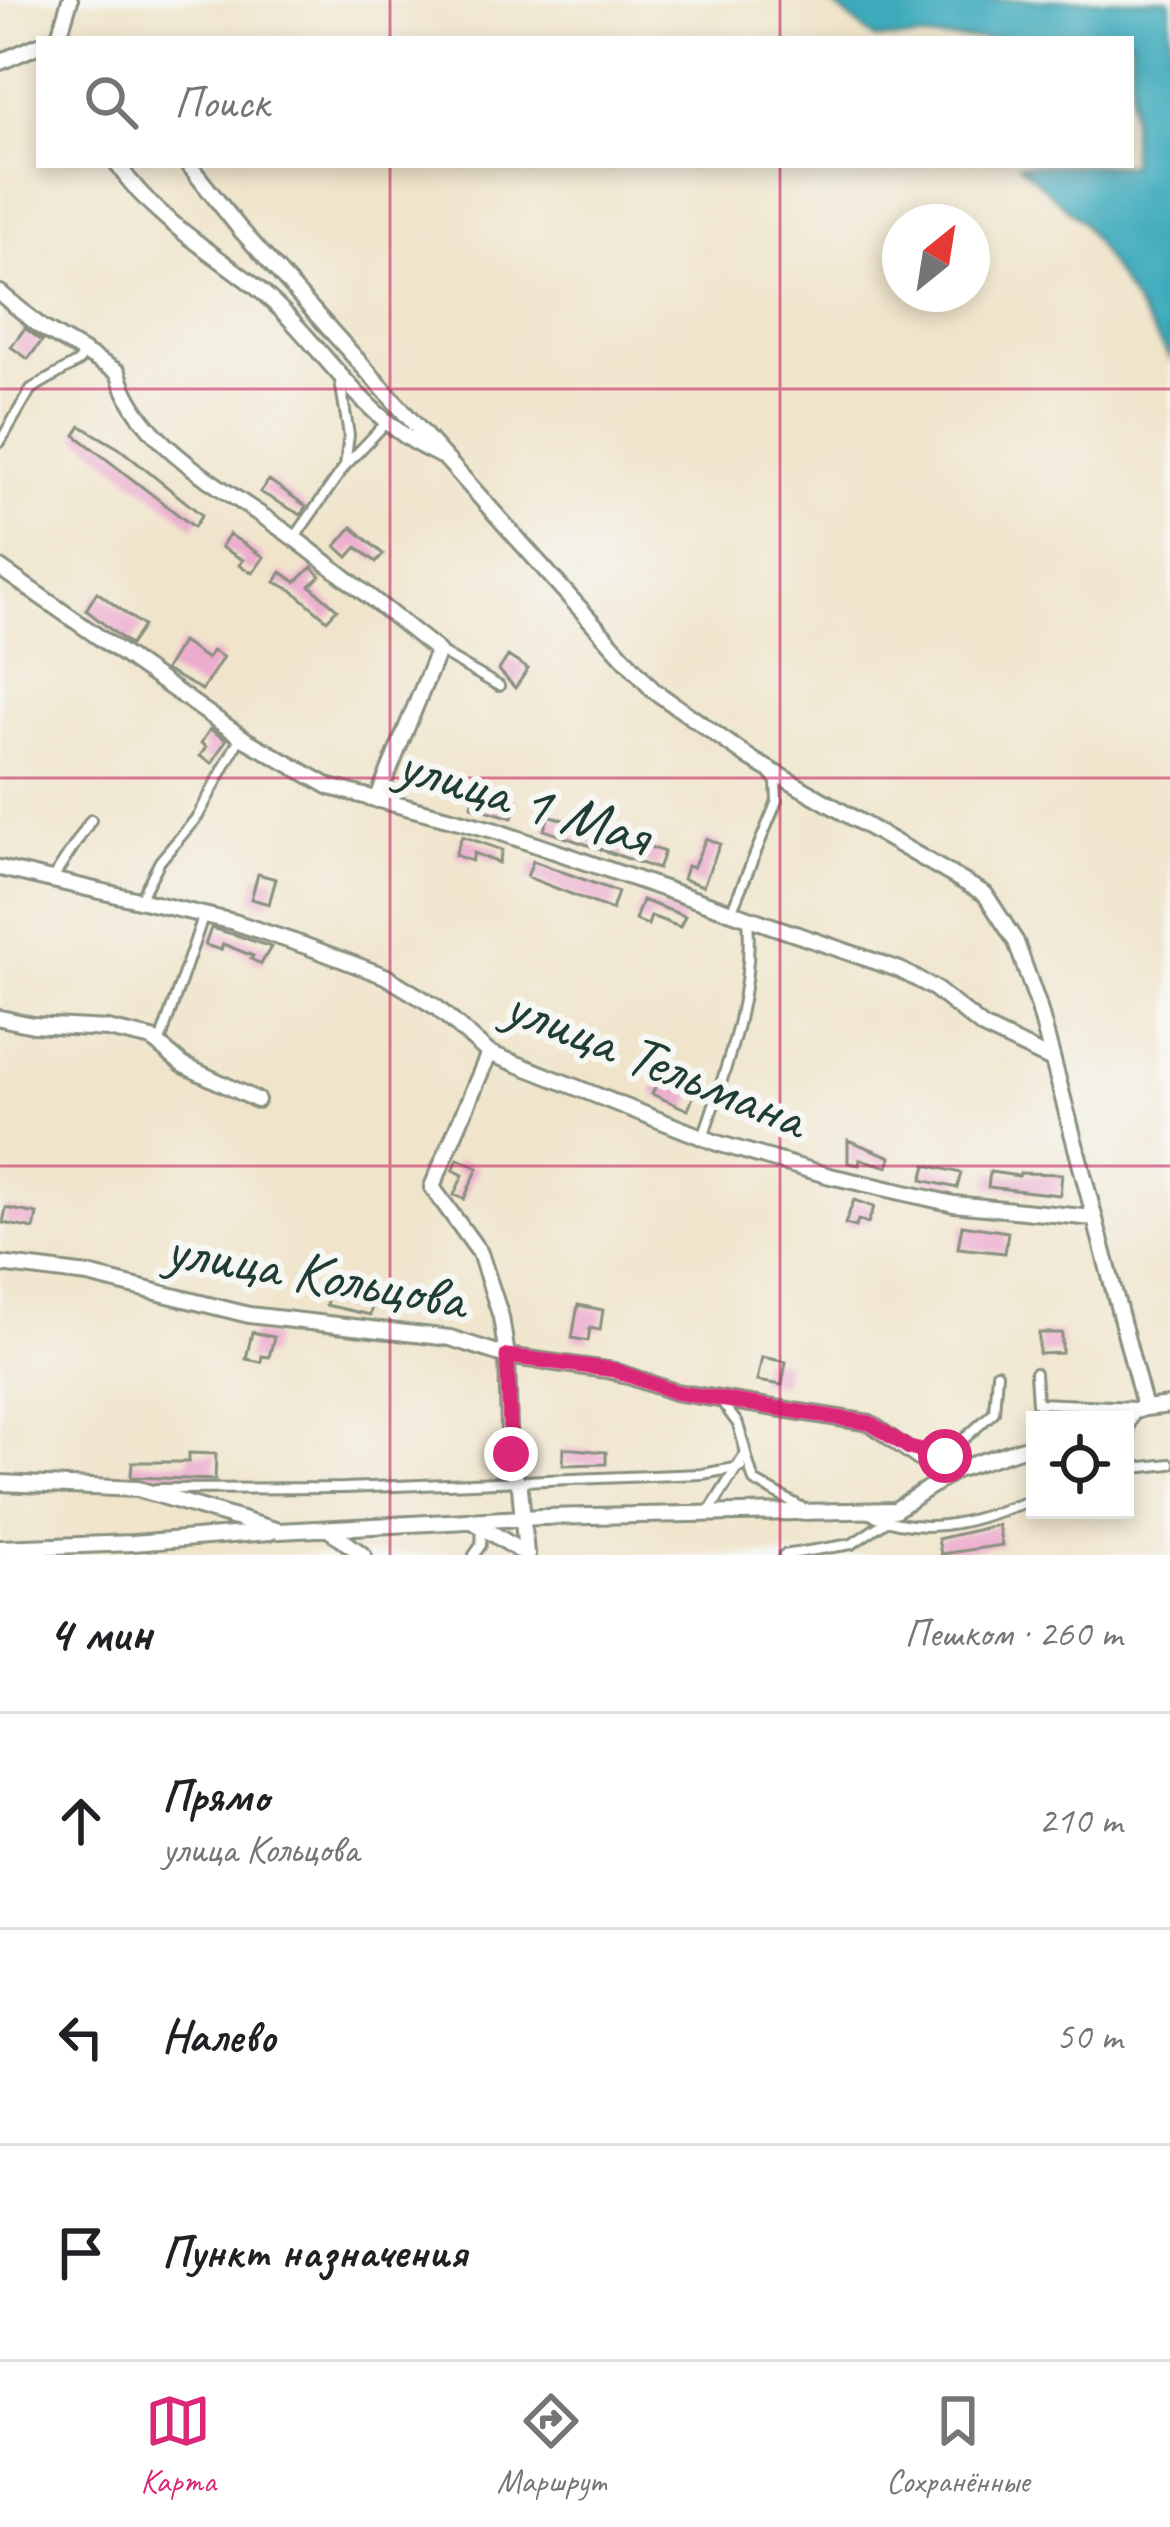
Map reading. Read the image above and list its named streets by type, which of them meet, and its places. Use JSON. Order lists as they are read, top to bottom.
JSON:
{
  "streets": {
    "street": ["улица 1 Мая", "улица Тельмана", "улица Кольцова"]
  },
  "north": "top right",
  "page": {
    "search": "Поиск",
    "heading": ["4 мин", "Пешком · 260 m"],
    "list": [
      ["Прямо", "улица Кольцова", "210 m"],
      ["Налево", "50 m"],
      "Пункт назначения"
    ],
    "nav": ["Карта", "Маршрут", "Сохранённые"]
  }
}
